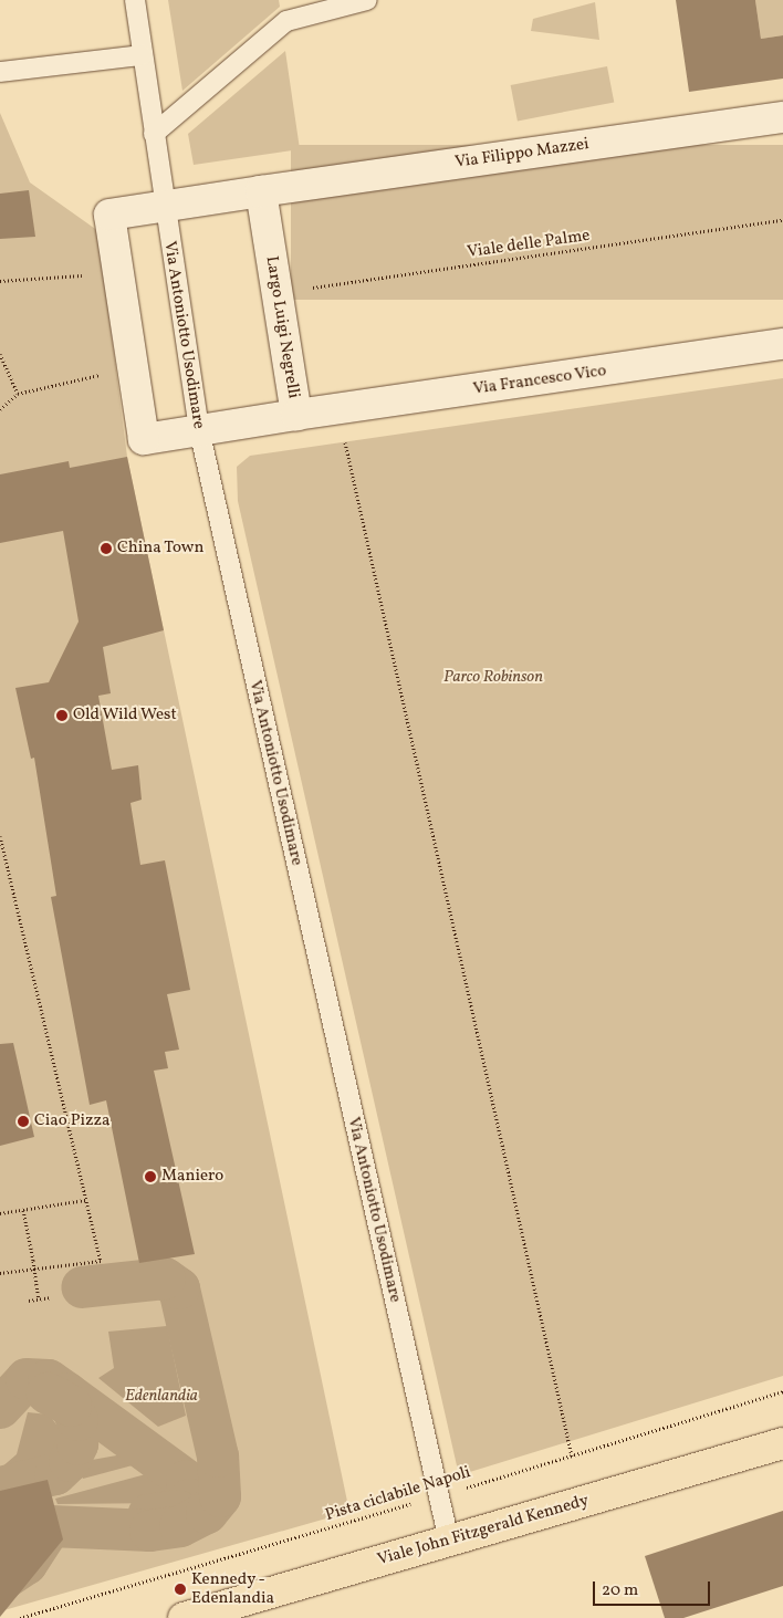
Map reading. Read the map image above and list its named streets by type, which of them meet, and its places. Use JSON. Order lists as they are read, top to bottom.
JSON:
{
  "streets": {
    "main road": ["Viale John Fitzgerald Kennedy"],
    "street": ["Via Filippo Mazzei", "Largo Luigi Negrelli", "Via Francesco Vico"],
    "lane": ["Via Antoniotto Usodimare"],
    "path": ["Viale delle Palme", "Pista ciclabile Napoli"]
  },
  "crossings": [
    ["Via Filippo Mazzei", "Largo Luigi Negrelli"],
    ["Viale delle Palme", "Largo Luigi Negrelli"],
    ["Largo Luigi Negrelli", "Via Antoniotto Usodimare"],
    ["Largo Luigi Negrelli", "Via Francesco Vico"],
    ["Via Antoniotto Usodimare", "Pista ciclabile Napoli"],
    ["Via Antoniotto Usodimare", "Viale John Fitzgerald Kennedy"]
  ],
  "parks": ["Parco Robinson", "Edenlandia"],
  "places": [
    "China Town",
    "Old Wild West",
    "Ciao Pizza",
    "Maniero",
    "Kennedy - Edenlandia"
  ],
  "scale_bar": "20 m"
}
